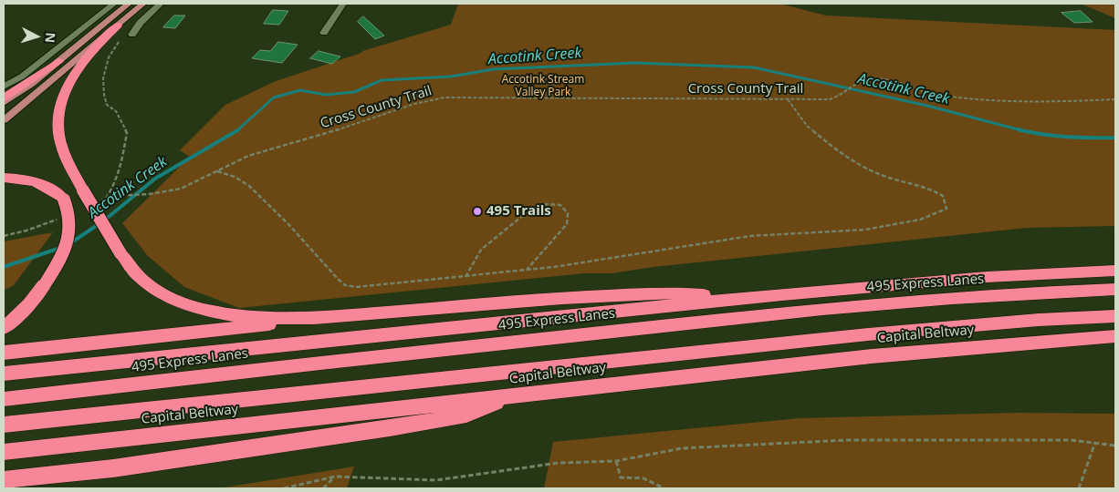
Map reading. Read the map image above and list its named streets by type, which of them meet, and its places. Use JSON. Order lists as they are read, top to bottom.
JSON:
{
  "streets": {
    "highway": ["495 Express Lanes", "Capital Beltway"],
    "path": ["Cross County Trail"]
  },
  "water": ["Accotink Creek"],
  "parks": ["Accotink Stream Valley Park"],
  "places": ["495 Trails"],
  "north": "right"
}
